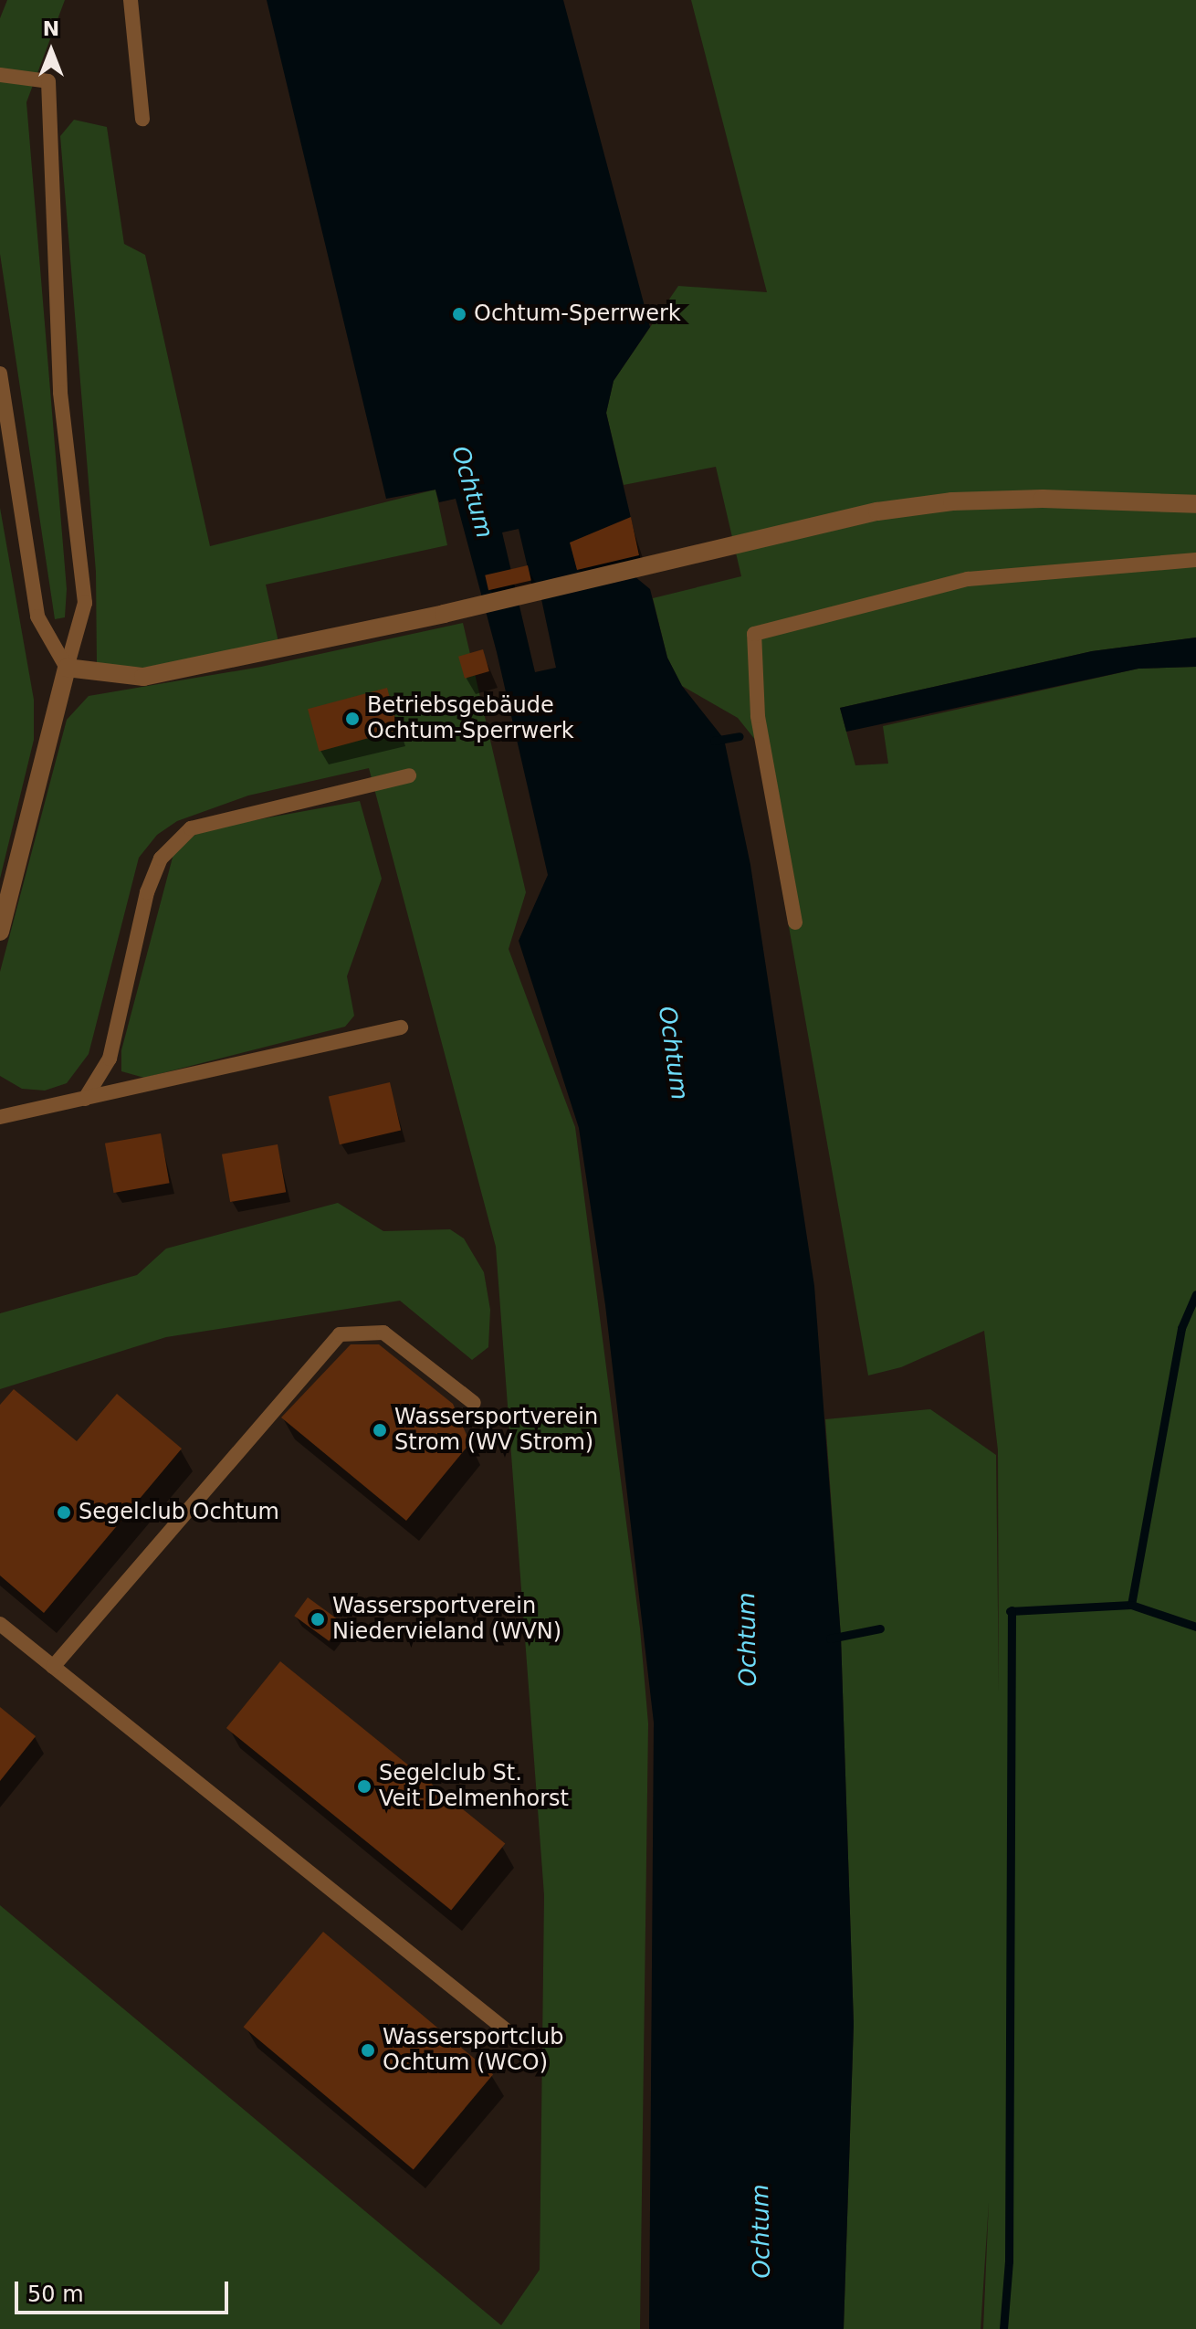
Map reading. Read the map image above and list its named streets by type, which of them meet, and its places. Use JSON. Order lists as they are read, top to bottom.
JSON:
{
  "water": ["Ochtum"],
  "places": [
    "Ochtum-Sperrwerk",
    "Betriebsgebäude Ochtum-Sperrwerk",
    "Wassersportverein Strom (WV Strom)",
    "Segelclub Ochtum",
    "Wassersportverein Niedervieland (WVN)",
    "Segelclub St. Veit Delmenhorst",
    "Wassersportclub Ochtum (WCO)"
  ],
  "scale_bar": "50 m",
  "north": "top"
}
